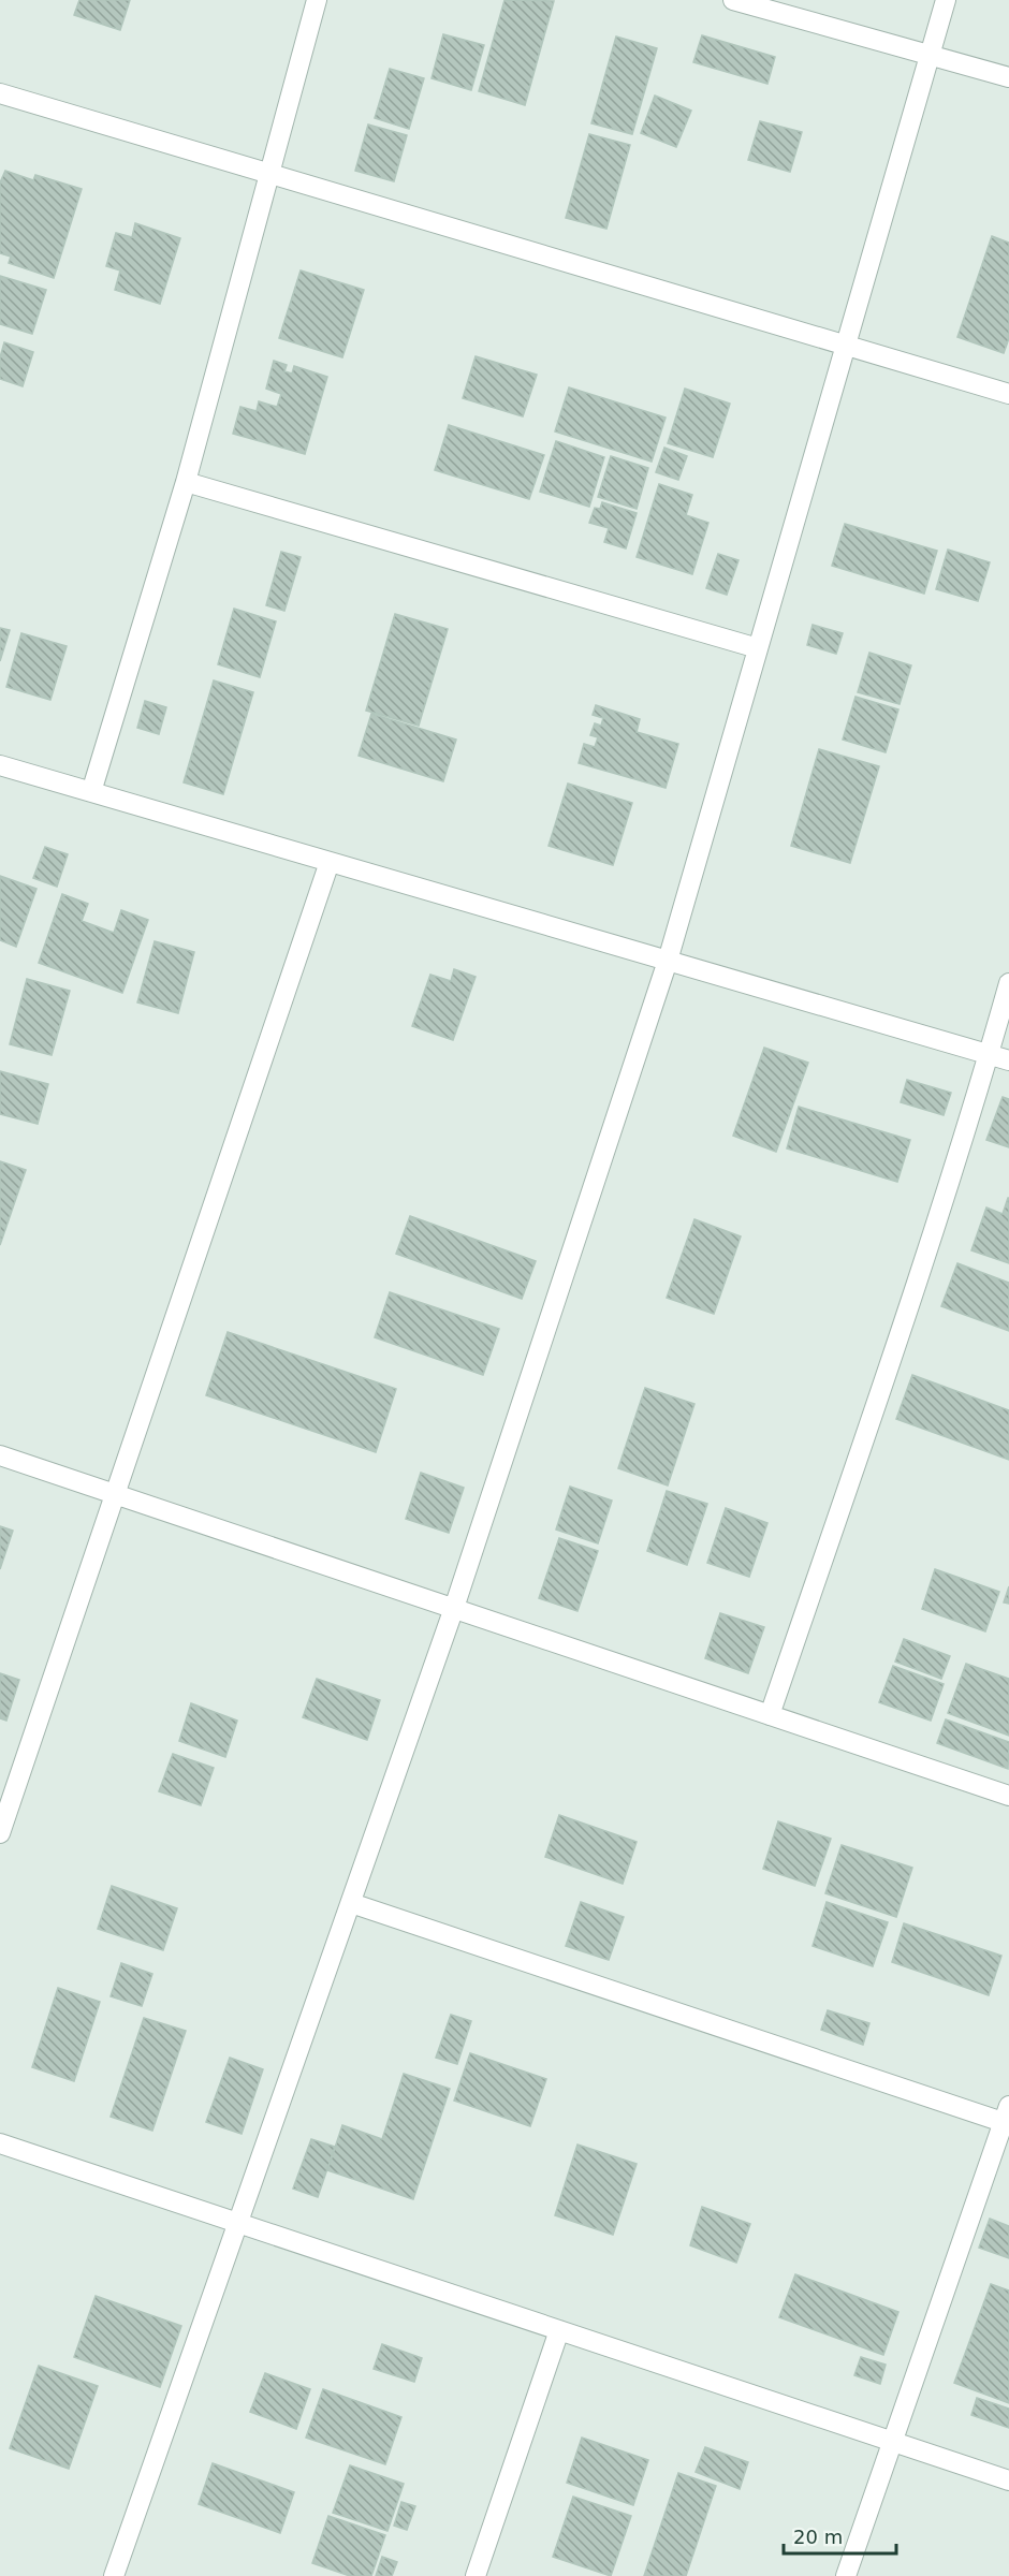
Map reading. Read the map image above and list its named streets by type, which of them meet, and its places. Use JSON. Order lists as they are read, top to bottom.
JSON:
{
  "scale_bar": "20 m"
}
